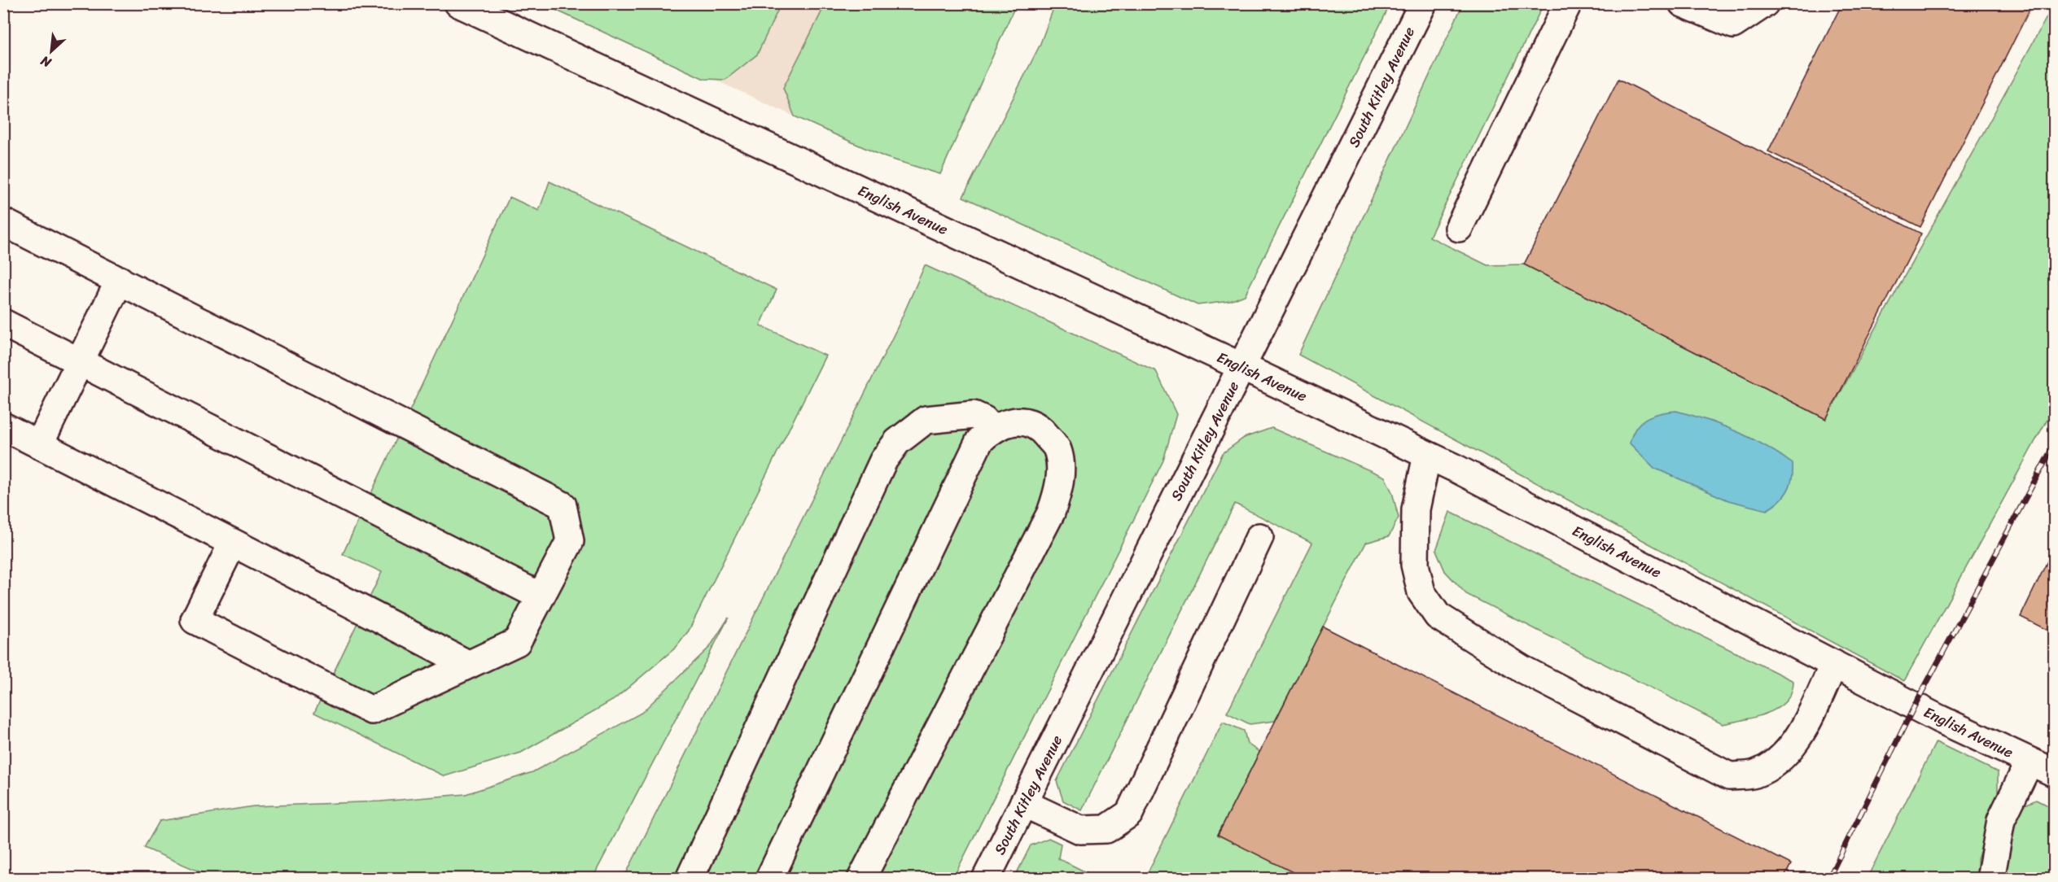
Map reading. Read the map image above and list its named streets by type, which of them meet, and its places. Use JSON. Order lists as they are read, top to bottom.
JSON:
{
  "streets": {
    "street": ["South Kitley Avenue", "English Avenue"]
  },
  "crossings": [
    ["South Kitley Avenue", "English Avenue"]
  ],
  "north": "bottom left"
}
